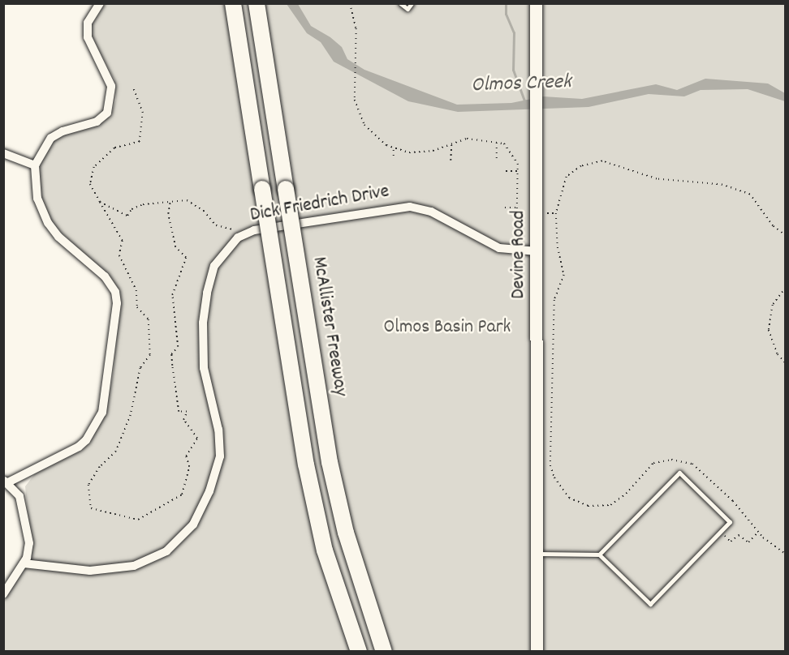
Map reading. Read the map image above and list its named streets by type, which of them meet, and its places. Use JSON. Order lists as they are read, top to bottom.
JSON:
{
  "streets": {
    "highway": ["McAllister Freeway"],
    "street": ["Dick Friedrich Drive", "Devine Road"]
  },
  "crossings": [
    ["Dick Friedrich Drive", "Devine Road"]
  ],
  "water": ["Olmos Creek"],
  "parks": ["Olmos Basin Park"]
}
